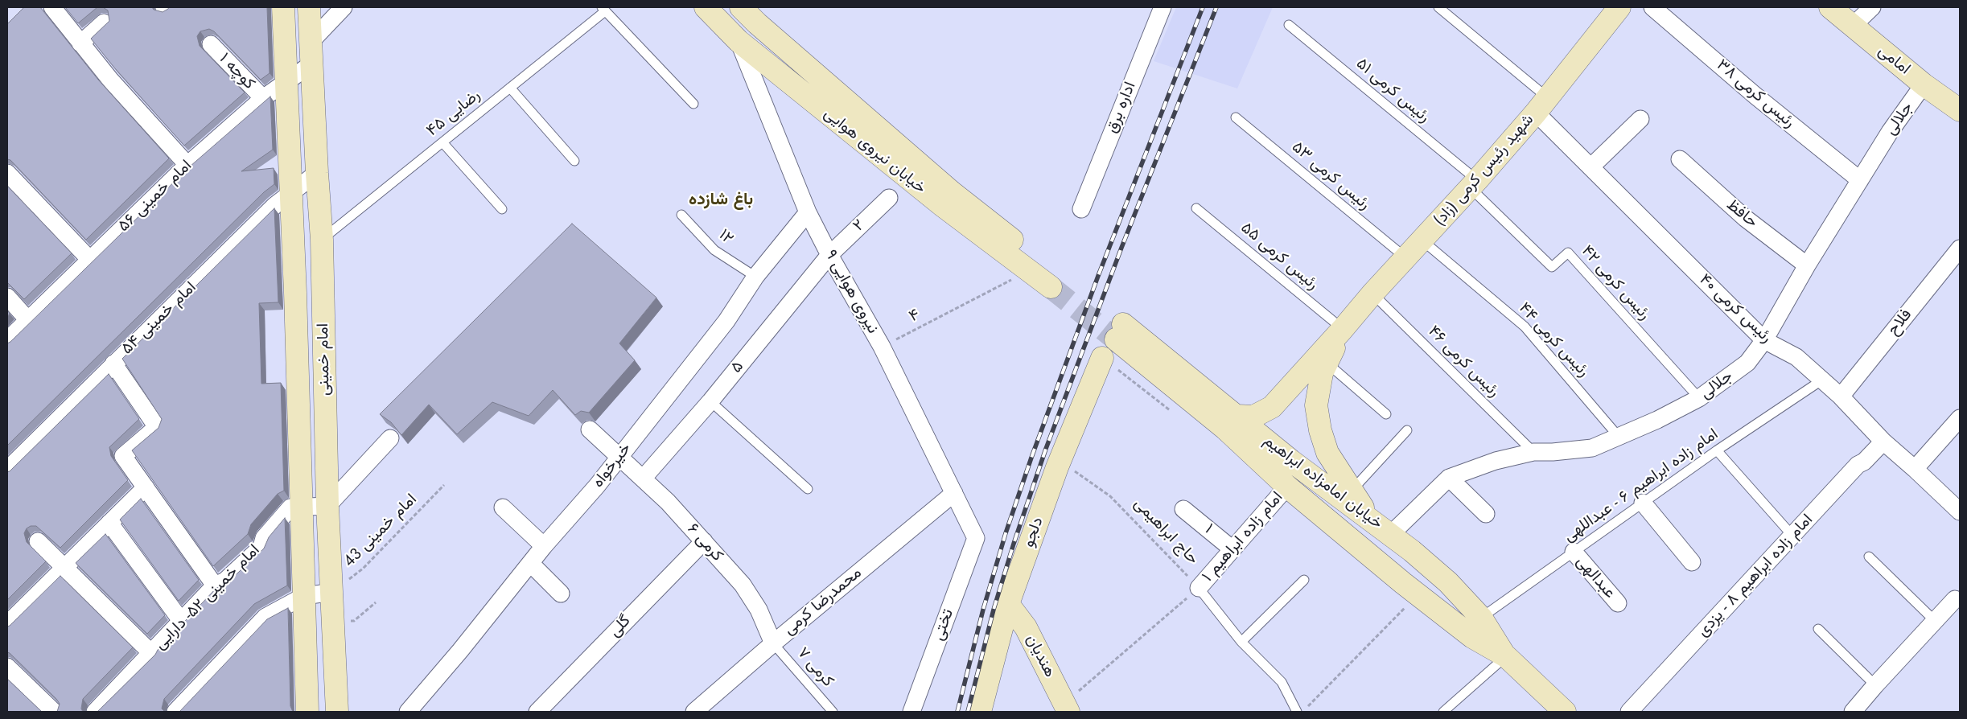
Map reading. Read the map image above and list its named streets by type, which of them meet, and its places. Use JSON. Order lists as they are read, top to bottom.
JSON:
{
  "streets": {
    "main road": [
      "امامی",
      "خیابان نیروی هوایی",
      "شهید رئیس کرمی (زاد)",
      "امام خمینی",
      "خیابان امامزاده ابراهیم",
      "دلجو",
      "هندیان"
    ],
    "street": [
      "کوچه ۱",
      "رئیس کرمی ۳۸",
      "اداره برق",
      "جلالی",
      "امام خمینی ۵۶",
      "حافظ",
      "۲",
      "نیروی هوایی ۹",
      "رئیس کرمی ۴۰",
      "امام خمینی ۵۴",
      "فلاح",
      "۵",
      "خیرخواه",
      "۱",
      "امام زاده ابراهیم ۱",
      "کرمی ۶",
      "امام زاده ابراهیم ۸ - یزدی",
      "عبدالهی",
      "امام خمینی ۵۲- دارایی",
      "محمدرضا کرمی",
      "تختی",
      "گلی"
    ],
    "lane": [
      "رئیس کرمی ۵۱",
      "رضایی ۴۵",
      "رئیس کرمی ۵۳",
      "۱۲",
      "رئیس کرمی ۵۵",
      "رئیس کرمی ۴۲",
      "رئیس کرمی ۴۴",
      "رئیس کرمی ۴۶",
      "امام زاده ابراهیم ۶ - عبداللهی",
      "حاج ابراهیمی",
      "کرمی ۷"
    ],
    "path": ["۴", "امام خمینی 43"]
  },
  "crossings": [
    ["امامی", "جلالی"],
    ["کوچه ۱", "امام خمینی ۵۶"],
    ["رئیس کرمی ۵۱", "شهید رئیس کرمی (زاد)"],
    ["رئیس کرمی ۵۱", "رئیس کرمی ۴۲"],
    ["رئیس کرمی ۳۸", "جلالی"],
    ["رضایی ۴۵", "امام خمینی"],
    ["جلالی", "حافظ"],
    ["جلالی", "رئیس کرمی ۴۲"],
    ["جلالی", "رئیس کرمی ۴۰"],
    ["جلالی", "رئیس کرمی ۴۴"],
    ["جلالی", "رئیس کرمی ۴۶"],
    ["جلالی", "خیابان امامزاده ابراهیم"],
    ["خیابان نیروی هوایی", "نیروی هوایی ۹"],
    ["خیابان نیروی هوایی", "۴"],
    ["شهید رئیس کرمی (زاد)", "رئیس کرمی ۵۳"],
    ["شهید رئیس کرمی (زاد)", "رئیس کرمی ۵۵"],
    ["شهید رئیس کرمی (زاد)", "رئیس کرمی ۴۲"],
    ["شهید رئیس کرمی (زاد)", "رئیس کرمی ۴۰"],
    ["شهید رئیس کرمی (زاد)", "رئیس کرمی ۴۴"],
    ["شهید رئیس کرمی (زاد)", "رئیس کرمی ۴۶"],
    ["امام خمینی ۵۶", "امام خمینی"],
    ["۲", "نیروی هوایی ۹"],
    ["۲", "۵"],
    ["۱۲", "خیرخواه"],
    ["نیروی هوایی ۹", "۴"],
    ["نیروی هوایی ۹", "۵"],
    ["نیروی هوایی ۹", "خیرخواه"],
    ["نیروی هوایی ۹", "محمدرضا کرمی"],
    ["نیروی هوایی ۹", "تختی"],
    ["رئیس کرمی ۴۰", "فلاح"],
    ["رئیس کرمی ۴۰", "امام زاده ابراهیم ۶ - عبداللهی"],
    ["رئیس کرمی ۴۰", "امام زاده ابراهیم ۸ - یزدی"],
    ["امام خمینی ۵۴", "امام خمینی"],
    ["امام خمینی", "امام خمینی 43"],
    ["امام خمینی", "امام خمینی ۵۲- دارایی"],
    ["۵", "کرمی ۶"],
    ["خیرخواه", "کرمی ۶"],
    ["خیابان امامزاده ابراهیم", "امام زاده ابراهیم ۶ - عبداللهی"],
    ["خیابان امامزاده ابراهیم", "امام زاده ابراهیم ۱"],
    ["امام زاده ابراهیم ۶ - عبداللهی", "عبدالهی"],
    ["۱", "امام زاده ابراهیم ۱"],
    ["حاج ابراهیمی", "دلجو"],
    ["حاج ابراهیمی", "امام زاده ابراهیم ۱"],
    ["دلجو", "هندیان"],
    ["کرمی ۶", "محمدرضا کرمی"],
    ["کرمی ۶", "گلی"],
    ["کرمی ۶", "کرمی ۷"],
    ["محمدرضا کرمی", "کرمی ۷"]
  ],
  "districts": ["باغ شازده"]
}
